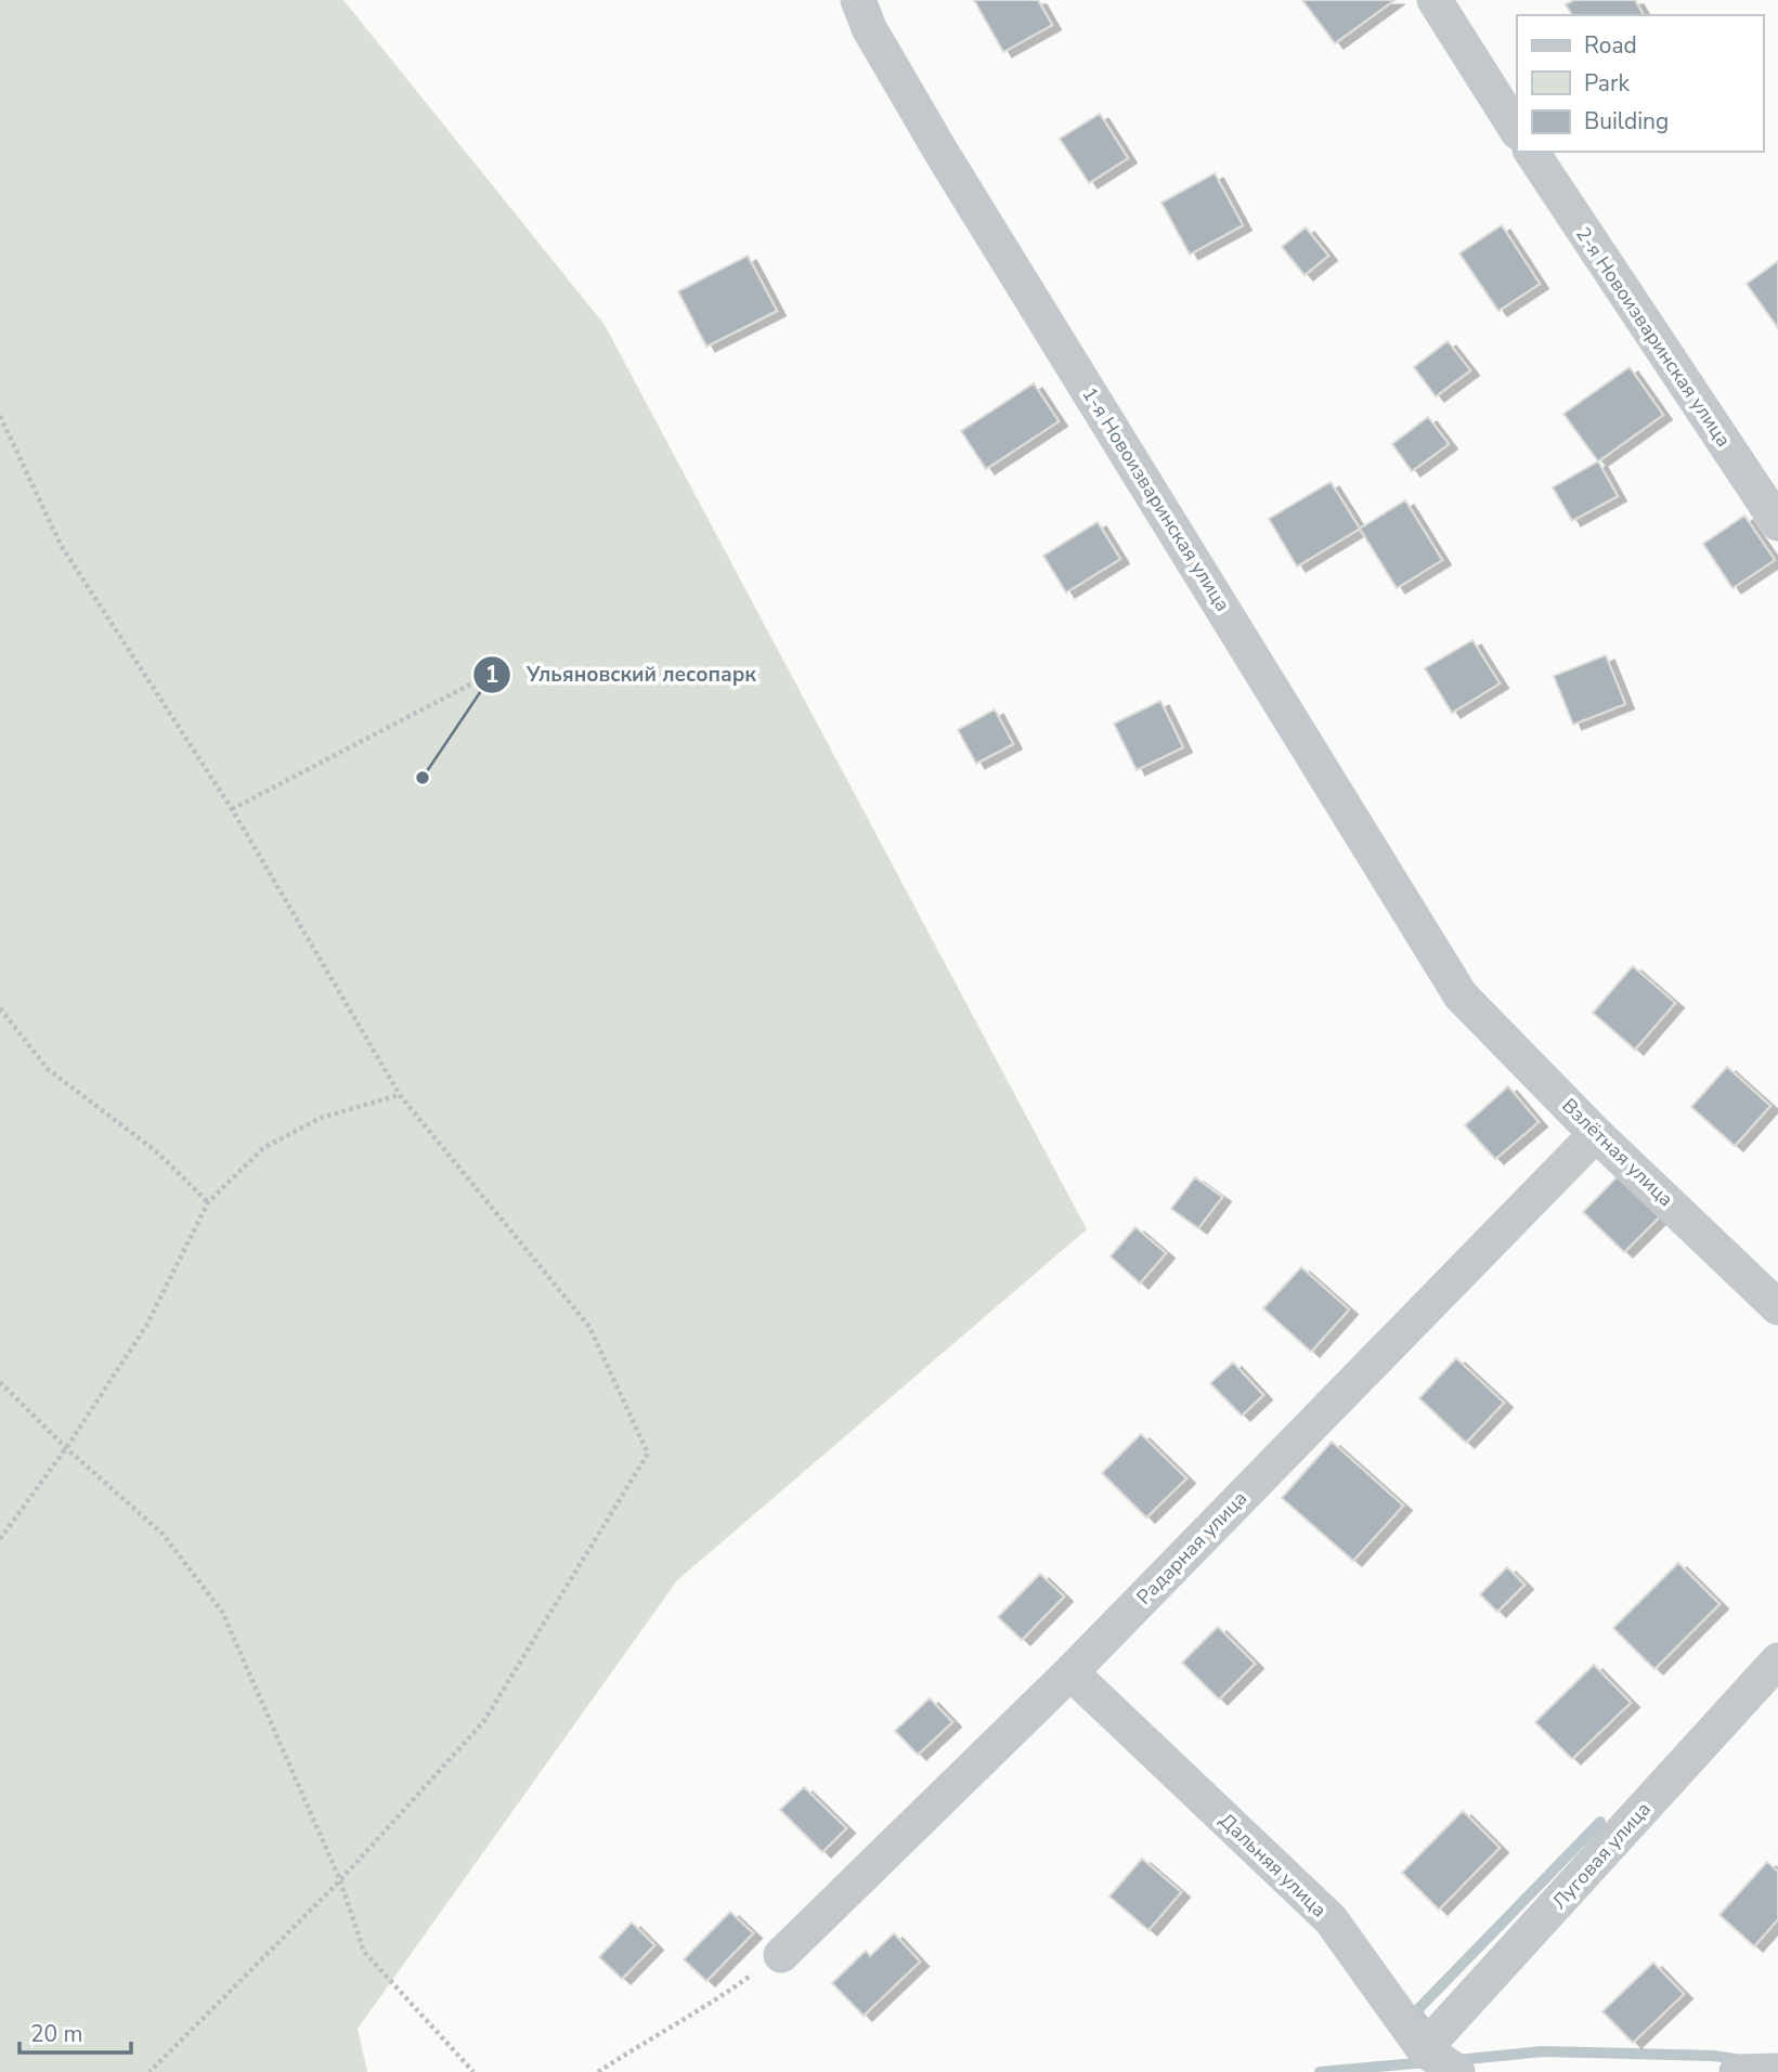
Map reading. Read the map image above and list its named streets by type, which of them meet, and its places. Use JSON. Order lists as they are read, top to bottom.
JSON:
{
  "streets": {
    "street": [
      "2-я Новоизваринская улица",
      "1-я Новоизваринская улица",
      "Взлётная улица",
      "Радарная улица",
      "Луговая улица",
      "Дальняя улица"
    ]
  },
  "crossings": [
    ["1-я Новоизваринская улица", "Взлётная улица"],
    ["Взлётная улица", "Радарная улица"],
    ["Радарная улица", "Дальняя улица"],
    ["Луговая улица", "Дальняя улица"]
  ],
  "places": ["Ульяновский лесопарк"],
  "legend": ["Road", "Park", "Building"],
  "scale_bar": "20 m"
}
